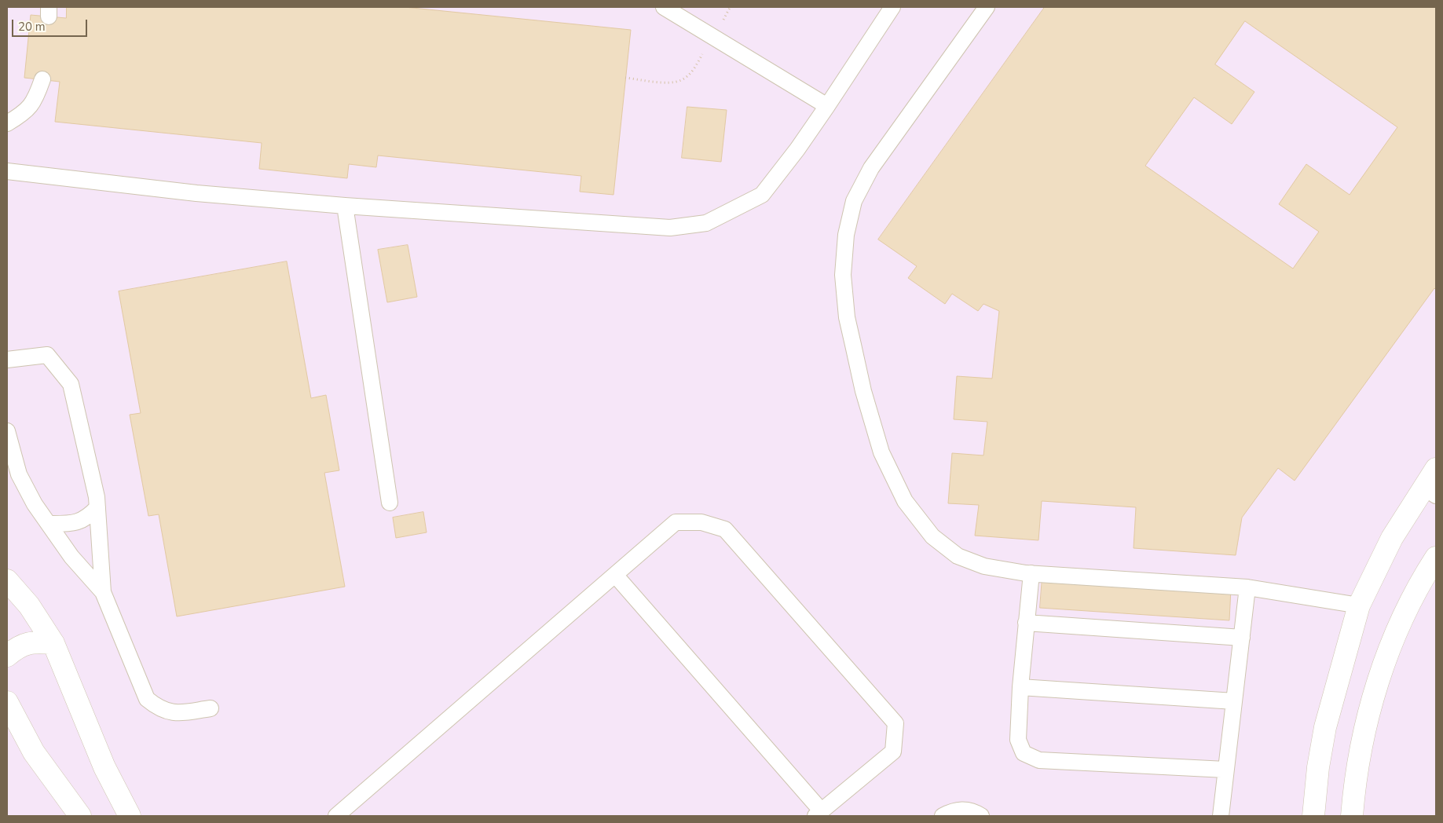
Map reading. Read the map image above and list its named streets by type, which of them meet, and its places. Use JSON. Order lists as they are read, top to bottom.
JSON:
{
  "scale_bar": "20 m"
}
